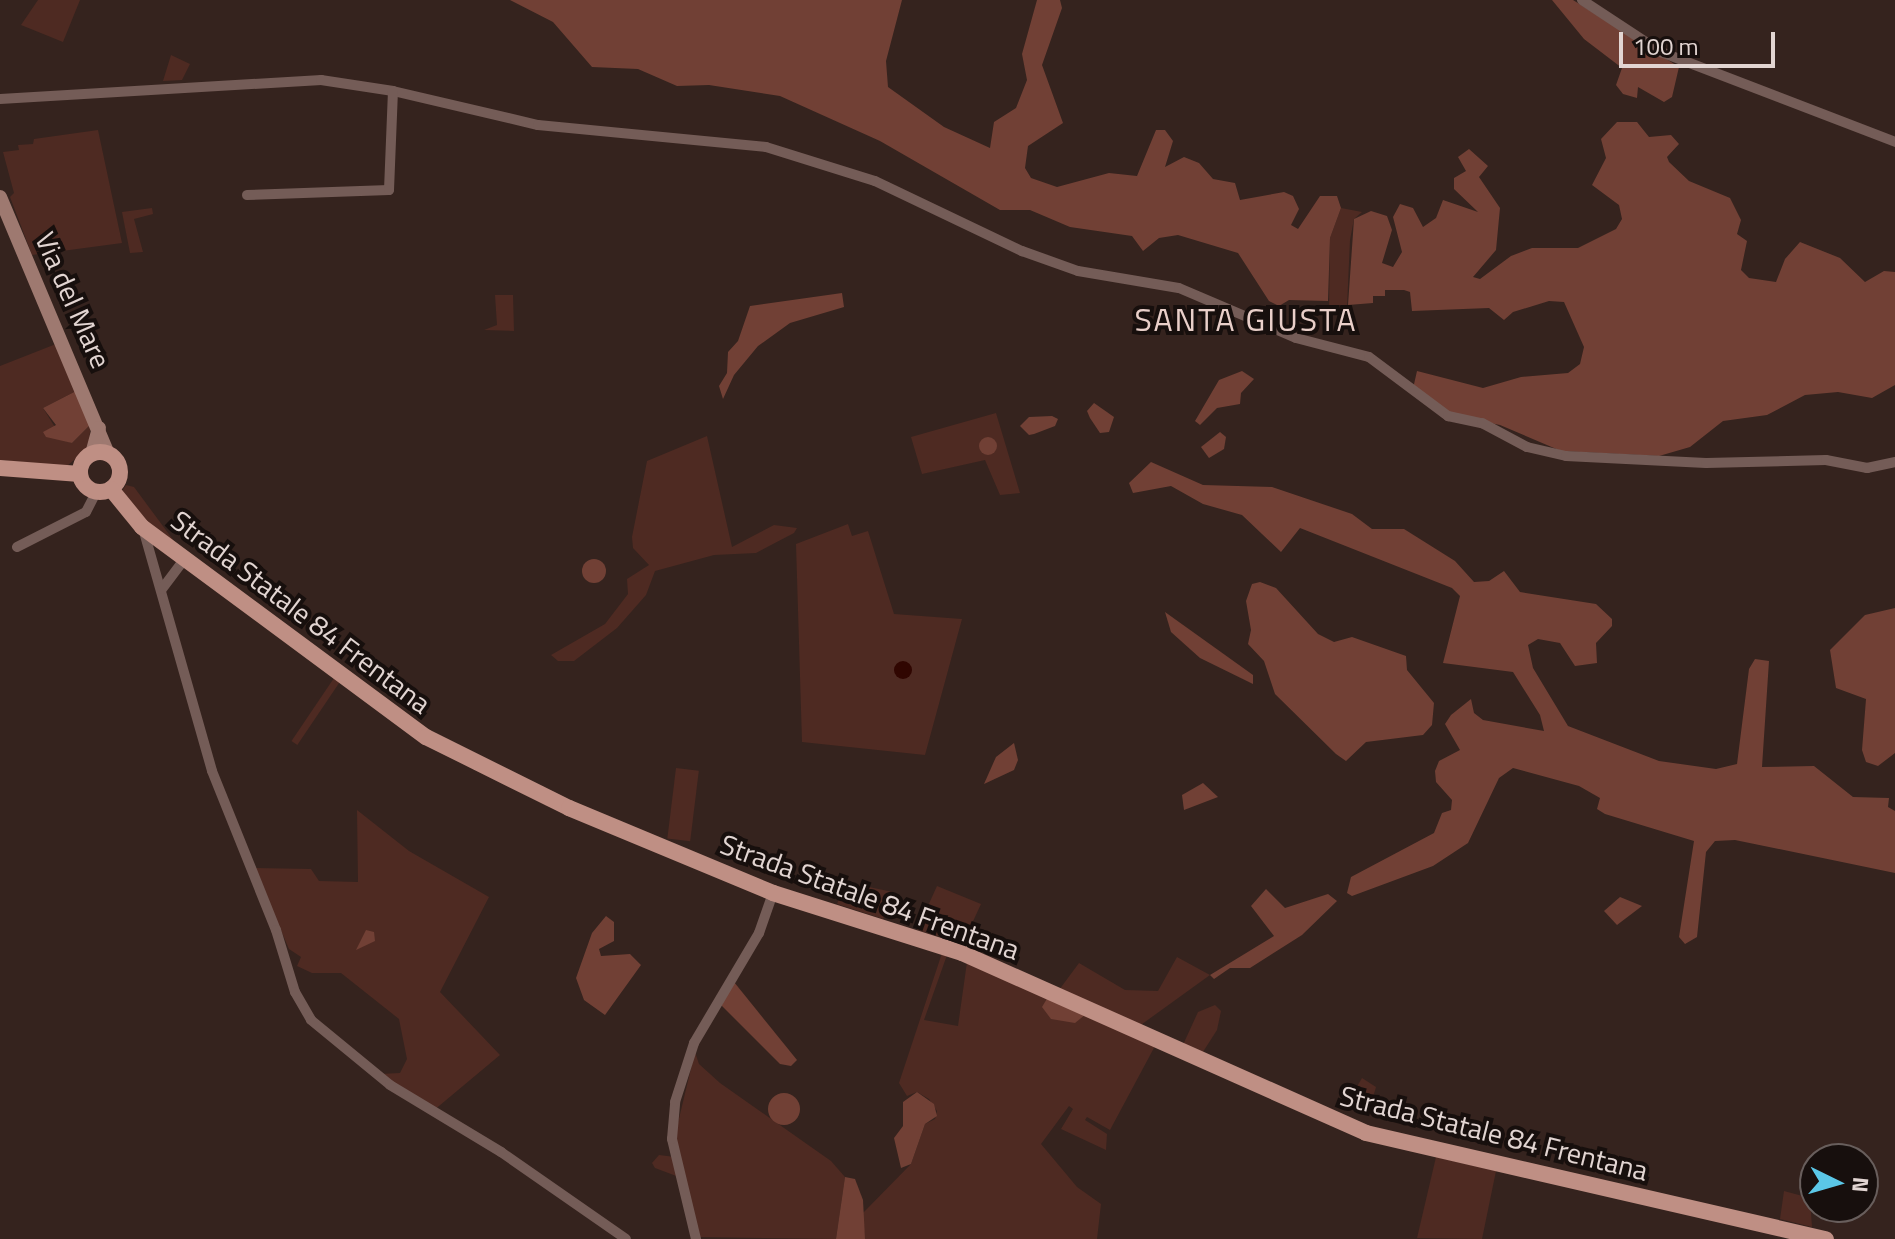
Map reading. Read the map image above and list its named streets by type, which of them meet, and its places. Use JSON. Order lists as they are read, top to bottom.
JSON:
{
  "streets": {
    "main road": ["Strada Statale 84 Frentana"],
    "street": ["Via del Mare"]
  },
  "districts": ["SANTA GIUSTA"],
  "scale_bar": "100 m",
  "north": "right"
}
